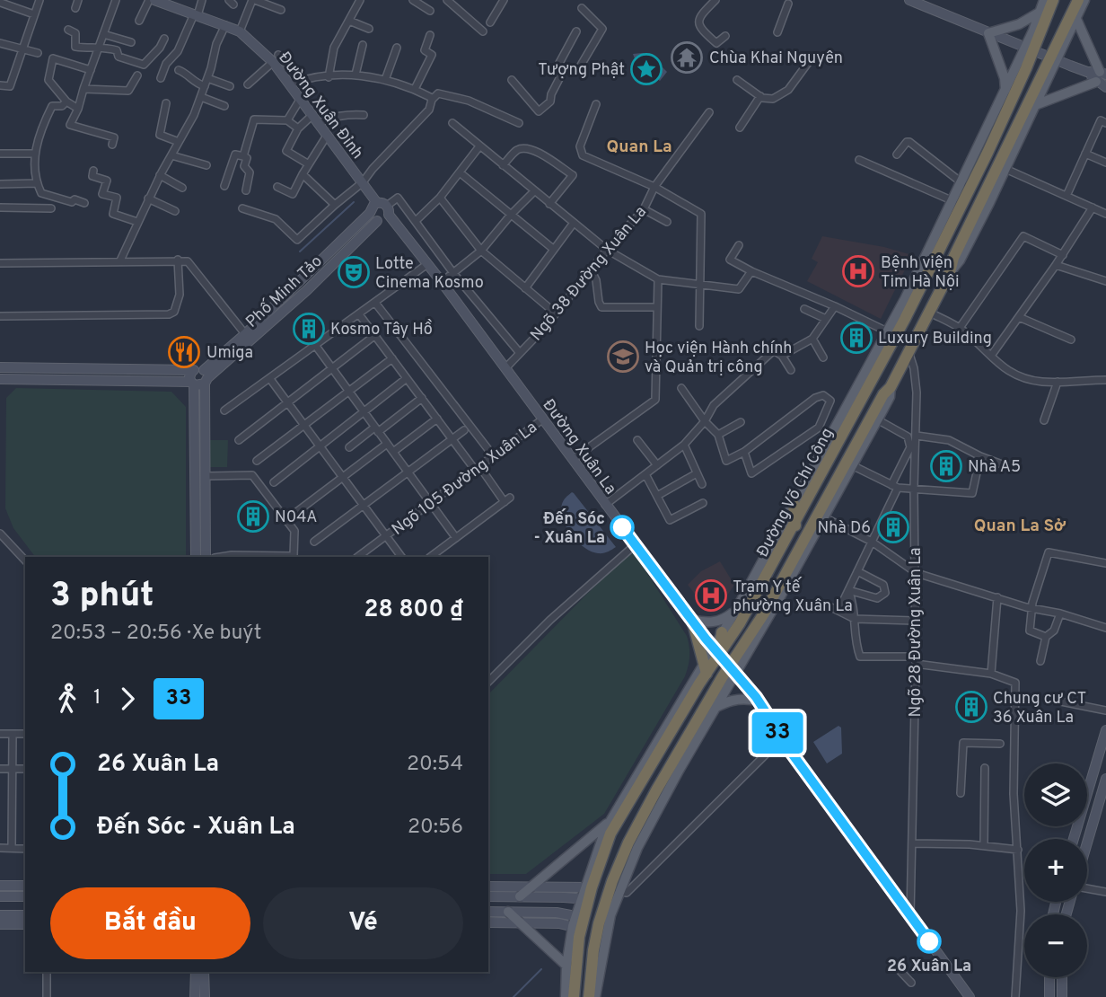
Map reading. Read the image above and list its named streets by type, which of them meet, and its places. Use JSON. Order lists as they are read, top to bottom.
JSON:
{
  "streets": {
    "highway": ["Đường Võ Chí Công"],
    "street": [
      "Đường Xuân Đỉnh",
      "Ngõ 38 Đường Xuân La",
      "Phố Minh Tảo",
      "Đường Xuân La",
      "Ngõ 105 Đường Xuân La",
      "Ngõ 28 Đường Xuân La"
    ]
  },
  "crossings": [
    ["Đường Xuân Đỉnh", "Đường Xuân La"],
    ["Ngõ 38 Đường Xuân La", "Đường Xuân La"],
    ["Phố Minh Tảo", "Đường Xuân La"],
    ["Đường Xuân La", "Ngõ 105 Đường Xuân La"],
    ["Đường Xuân La", "Đường Võ Chí Công"],
    ["Đường Xuân La", "Ngõ 28 Đường Xuân La"],
    ["Đường Võ Chí Công", "Ngõ 28 Đường Xuân La"]
  ],
  "districts": ["Quan La", "Quan La Sở"],
  "places": {
    "temple": ["Chùa Khai Nguyên"],
    "place": ["Tượng Phật"],
    "hospital": ["Bệnh viện Tim Hà Nội", "Trạm Y tế phường Xuân La"],
    "theatre": ["Lotte Cinema Kosmo"],
    "building": [
      "Kosmo Tây Hồ",
      "Luxury Building",
      "Nhà A5",
      "N04A",
      "Nhà D6",
      "Chung cư CT 36 Xuân La"
    ],
    "restaurant": ["Umiga"],
    "school or university": ["Học viện Hành chính và Quản trị công"],
    "other": ["Đến Sóc - Xuân La", "26 Xuân La"]
  },
  "lines": ["bus line 33"],
  "page": {
    "on_map": "33",
    "heading": ["3 phút", "20:53 – 20:56 · Xe buýt", "28 800 ₫"],
    "legs": ["1", "33"],
    "list": [
      {
        "name": "26 Xuân La",
        "value": "20:54"
      },
      {
        "name": "Đến Sóc - Xuân La",
        "value": "20:56"
      }
    ],
    "map_buttons": ["+", "−"],
    "buttons": ["Bắt đầu", "Vé"]
  }
}
